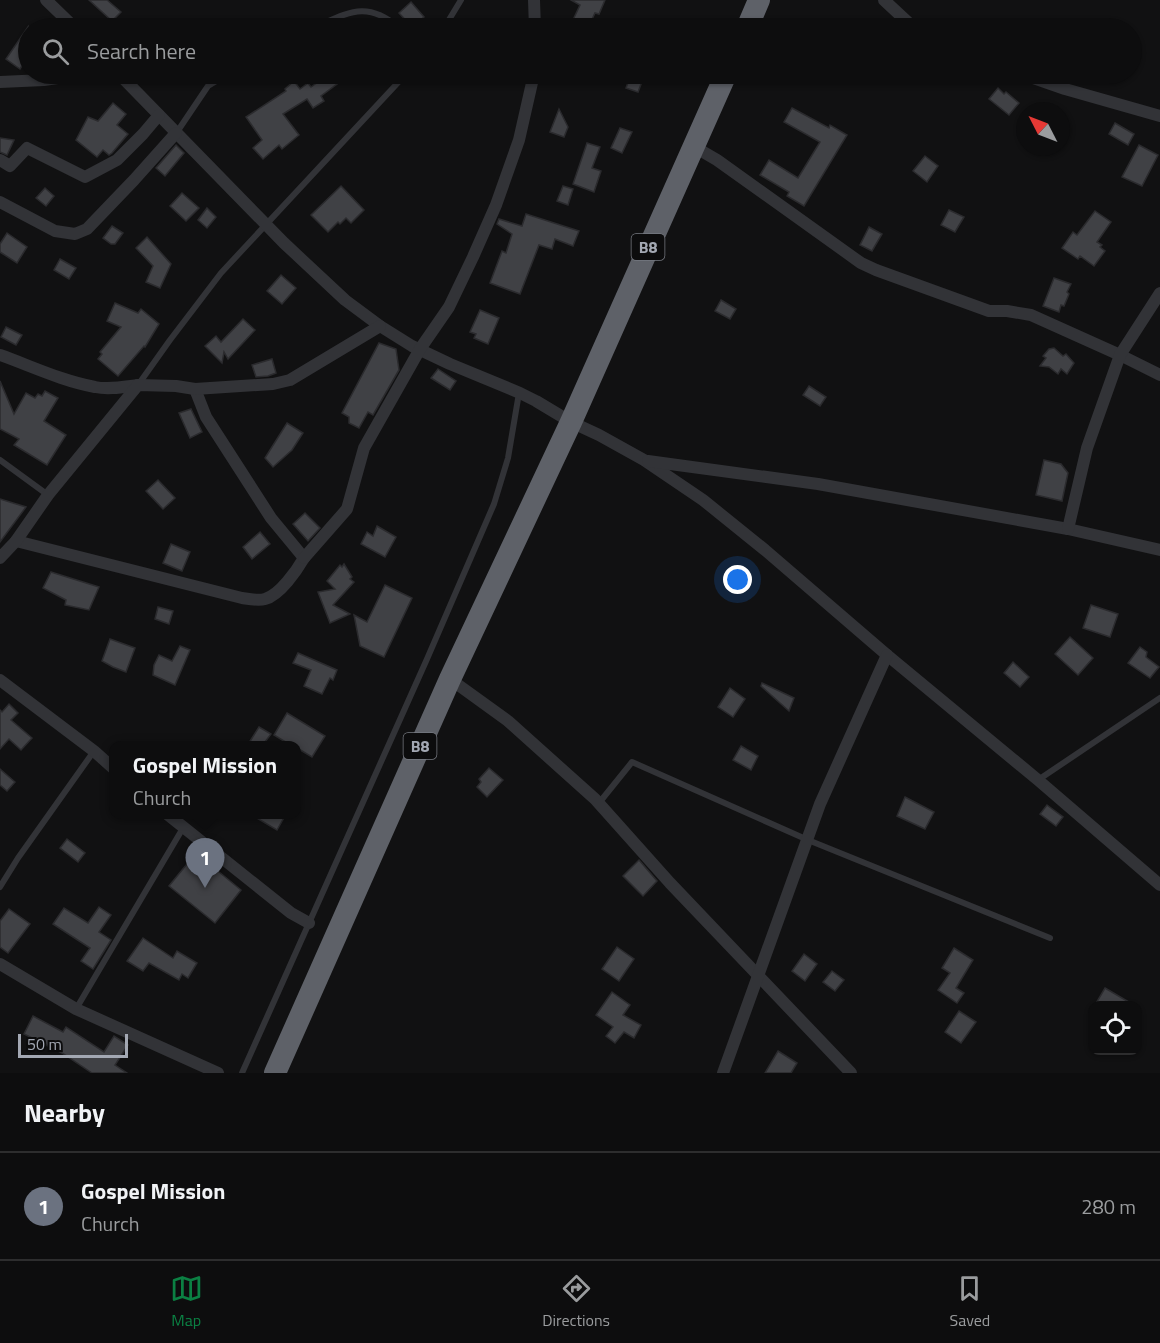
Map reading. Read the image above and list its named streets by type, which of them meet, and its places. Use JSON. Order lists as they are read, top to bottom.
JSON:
{
  "streets": {
    "highway": ["B8"]
  },
  "scale_bar": "50 m",
  "north": "top left",
  "page": {
    "search": "Search here",
    "popup": ["Gospel Mission", "Church"],
    "pins": "1",
    "scale": "50 m",
    "heading": "Nearby",
    "list": [
      {
        "mark": "1",
        "name": "Gospel Mission",
        "note": "Church",
        "value": "280 m"
      }
    ],
    "nav": ["Map", "Directions", "Saved"]
  }
}
